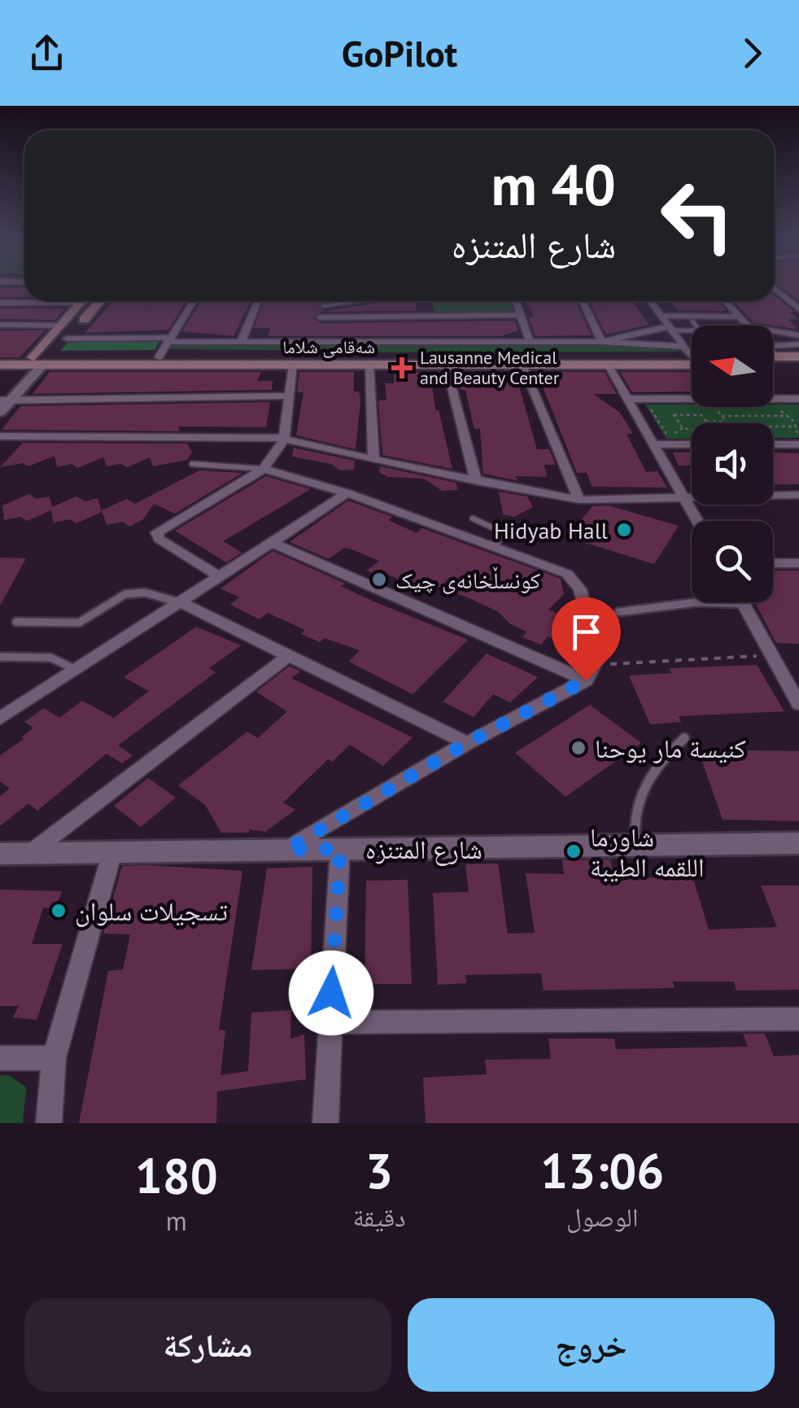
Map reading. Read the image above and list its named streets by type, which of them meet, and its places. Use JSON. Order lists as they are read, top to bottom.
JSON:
{
  "streets": {
    "main road": ["شەقامی شلاما"],
    "street": ["شارع المتنزه"]
  },
  "places": {
    "health": ["Lausanne Medical and Beauty Center"],
    "other": [
      "Hidyab Hall",
      "کونسڵخانەی چیک",
      "كنيسة مار يوحنا",
      "شاورما اللقمه الطيبة",
      "تسجيلات سلوان"
    ]
  },
  "north": "left",
  "page": {
    "header": "GoPilot",
    "turn": ["40 m", "شارع المتنزه"],
    "eta": [
      "13:06",
      "الوصول",
      "3",
      "دقيقة",
      "180",
      "m"
    ],
    "buttons": ["خروج", "مشاركة"]
  }
}
